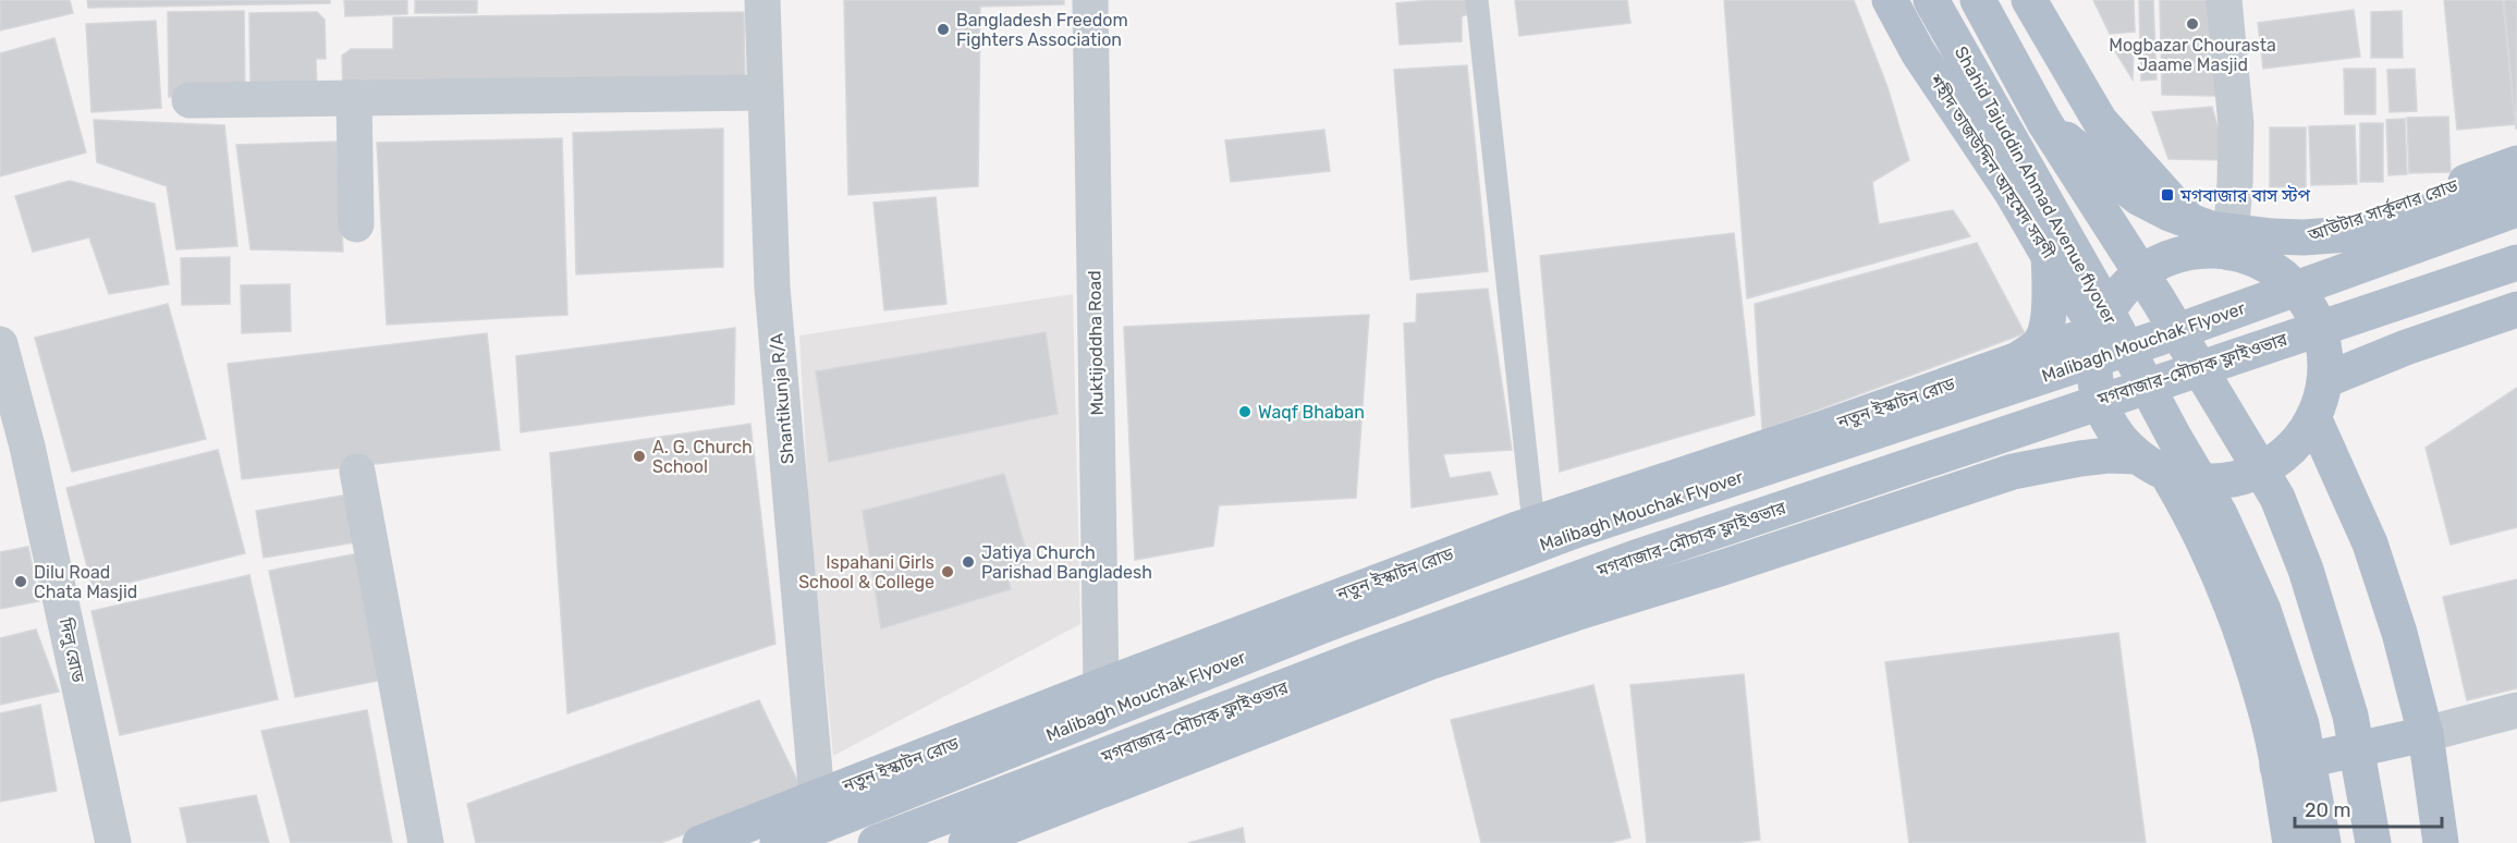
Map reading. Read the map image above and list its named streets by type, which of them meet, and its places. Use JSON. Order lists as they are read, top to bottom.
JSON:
{
  "streets": {
    "main road": [
      "শহীদ তাজউদ্দিন আহমেদ সরণী",
      "Shahid Tajuddin Ahmad Avenue flyover",
      "আউটার সার্কুলার রোড",
      "Malibagh Mouchak Flyover",
      "মগবাজার-মৌচাক ফ্লাইওভার",
      "নতুন ইস্কাটন রোড"
    ],
    "street": ["Muktijoddha Road", "Shantikunja R/A", "দিলু রোড"]
  },
  "crossings": [
    ["শহীদ তাজউদ্দিন আহমেদ সরণী", "আউটার সার্কুলার রোড"],
    ["শহীদ তাজউদ্দিন আহমেদ সরণী", "নতুন ইস্কাটন রোড"],
    ["আউটার সার্কুলার রোড", "নতুন ইস্কাটন রোড"],
    ["Muktijoddha Road", "নতুন ইস্কাটন রোড"],
    ["Shantikunja R/A", "নতুন ইস্কাটন রোড"]
  ],
  "places": {
    "other": [
      "Mogbazar Chourasta Jaame Masjid",
      "Bangladesh Freedom Fighters Association",
      "Waqf Bhaban",
      "A. G. Church School",
      "Jatiya Church Parishad Bangladesh",
      "Ispahani Girls School & College",
      "Dilu Road Chata Masjid"
    ],
    "transit": ["মগবাজার বাস স্টপ"]
  },
  "scale_bar": "20 m"
}
